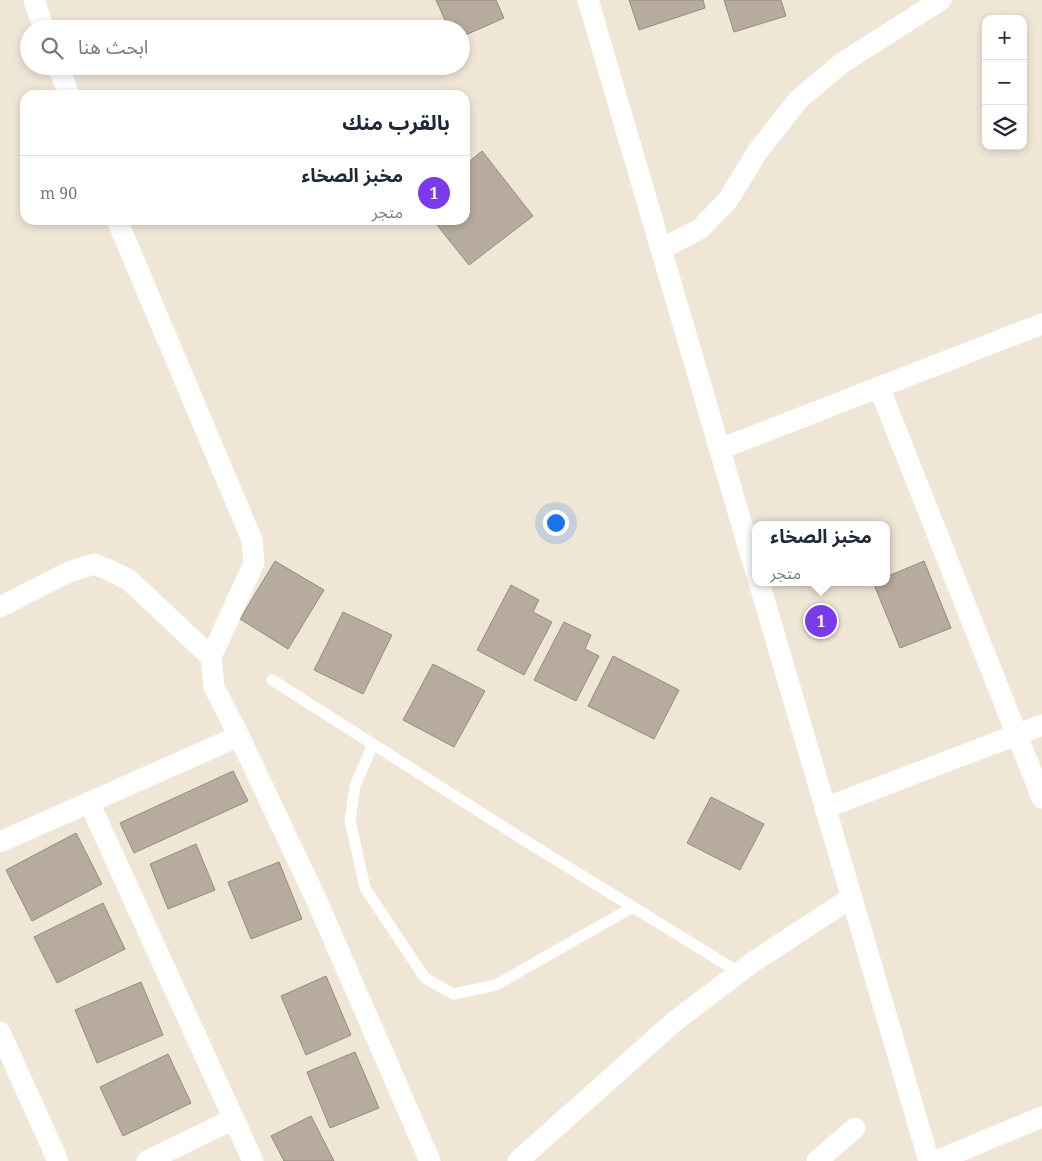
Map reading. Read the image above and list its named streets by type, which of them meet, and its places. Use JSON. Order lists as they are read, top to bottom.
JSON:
{
  "page": {
    "map_buttons": ["+", "−"],
    "search": "ابحث هنا",
    "heading": "بالقرب منك",
    "list": [
      {
        "mark": "1",
        "name": "مخبز الصخاء",
        "note": "متجر",
        "value": "90 m"
      }
    ],
    "popup": ["مخبز الصخاء", "متجر"],
    "pins": "1"
  }
}
